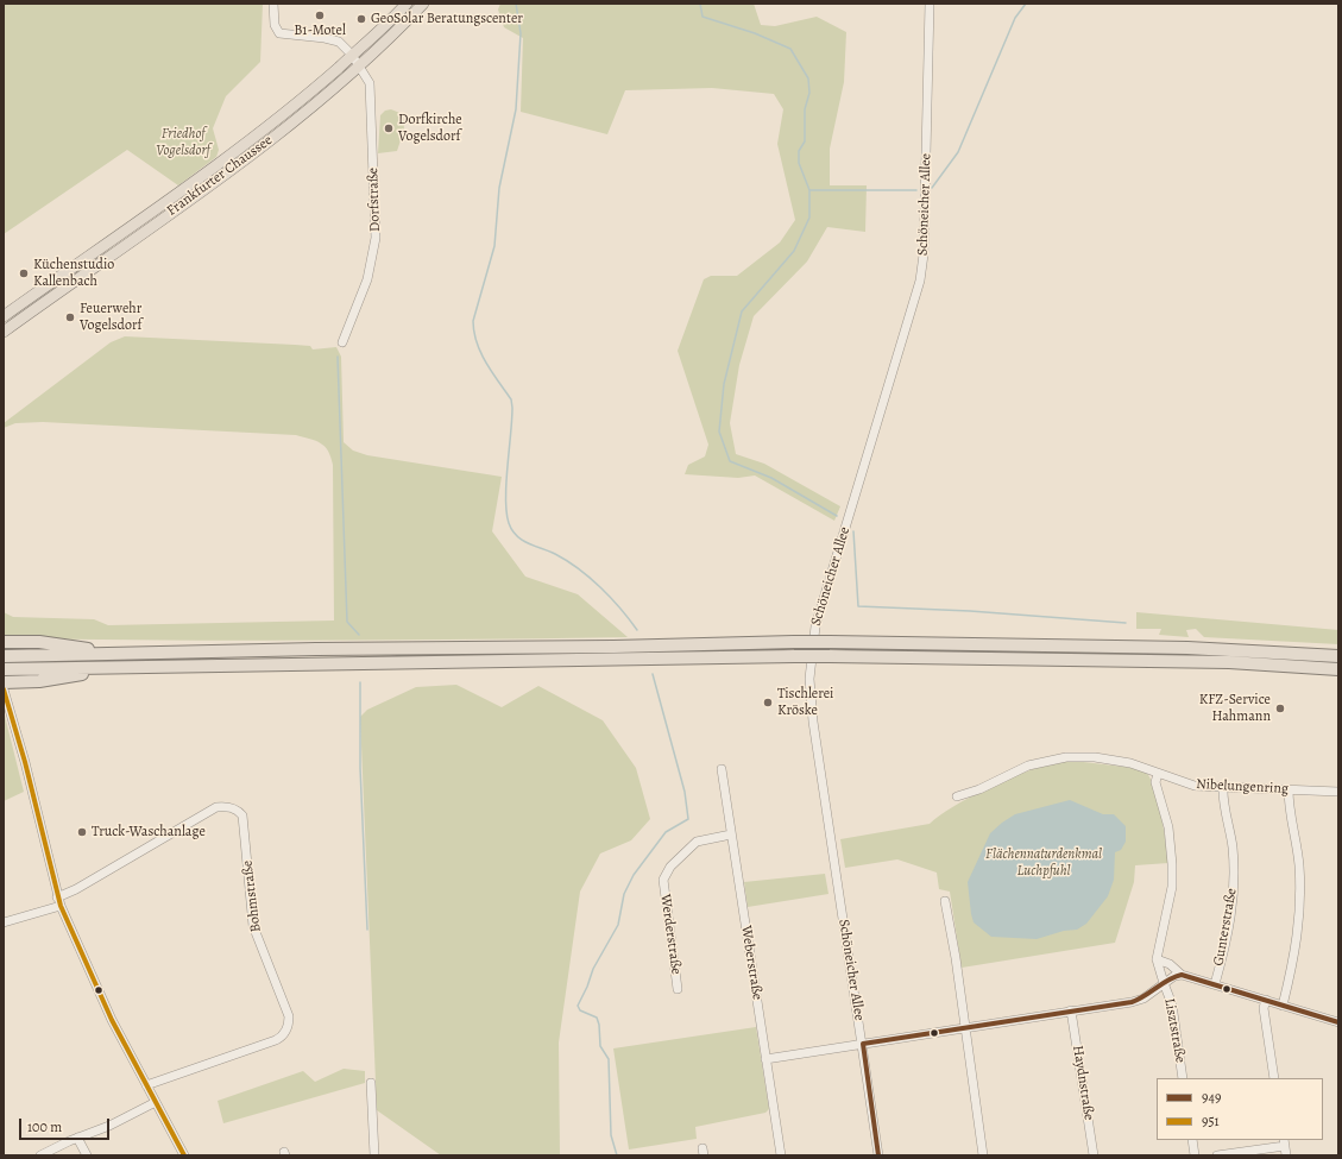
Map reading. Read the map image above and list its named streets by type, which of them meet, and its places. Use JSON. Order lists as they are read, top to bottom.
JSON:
{
  "streets": {
    "main road": ["Frankfurter Chaussee"],
    "street": [
      "Dorfstraße",
      "Schöneicher Allee",
      "Nibelungenring",
      "Bohmstraße",
      "Gunterstraße",
      "Werderstraße",
      "Weberstraße",
      "Lisztstraße",
      "Haydnstraße"
    ]
  },
  "crossings": [
    ["Frankfurter Chaussee", "Dorfstraße"],
    ["Nibelungenring", "Gunterstraße"],
    ["Werderstraße", "Weberstraße"]
  ],
  "parks": ["Friedhof Vogelsdorf", "Flächennaturdenkmal Luchpfuhl"],
  "places": [
    "B1-Motel",
    "GeoSolar Beratungscenter",
    "Dorfkirche Vogelsdorf",
    "Küchenstudio Kallenbach",
    "Feuerwehr Vogelsdorf",
    "Tischlerei Kröske",
    "KFZ-Service Hahmann",
    "Truck-Waschanlage"
  ],
  "lines": ["transit line 951", "transit line 949"],
  "legend": ["949", "951"],
  "scale_bar": "100 m"
}
